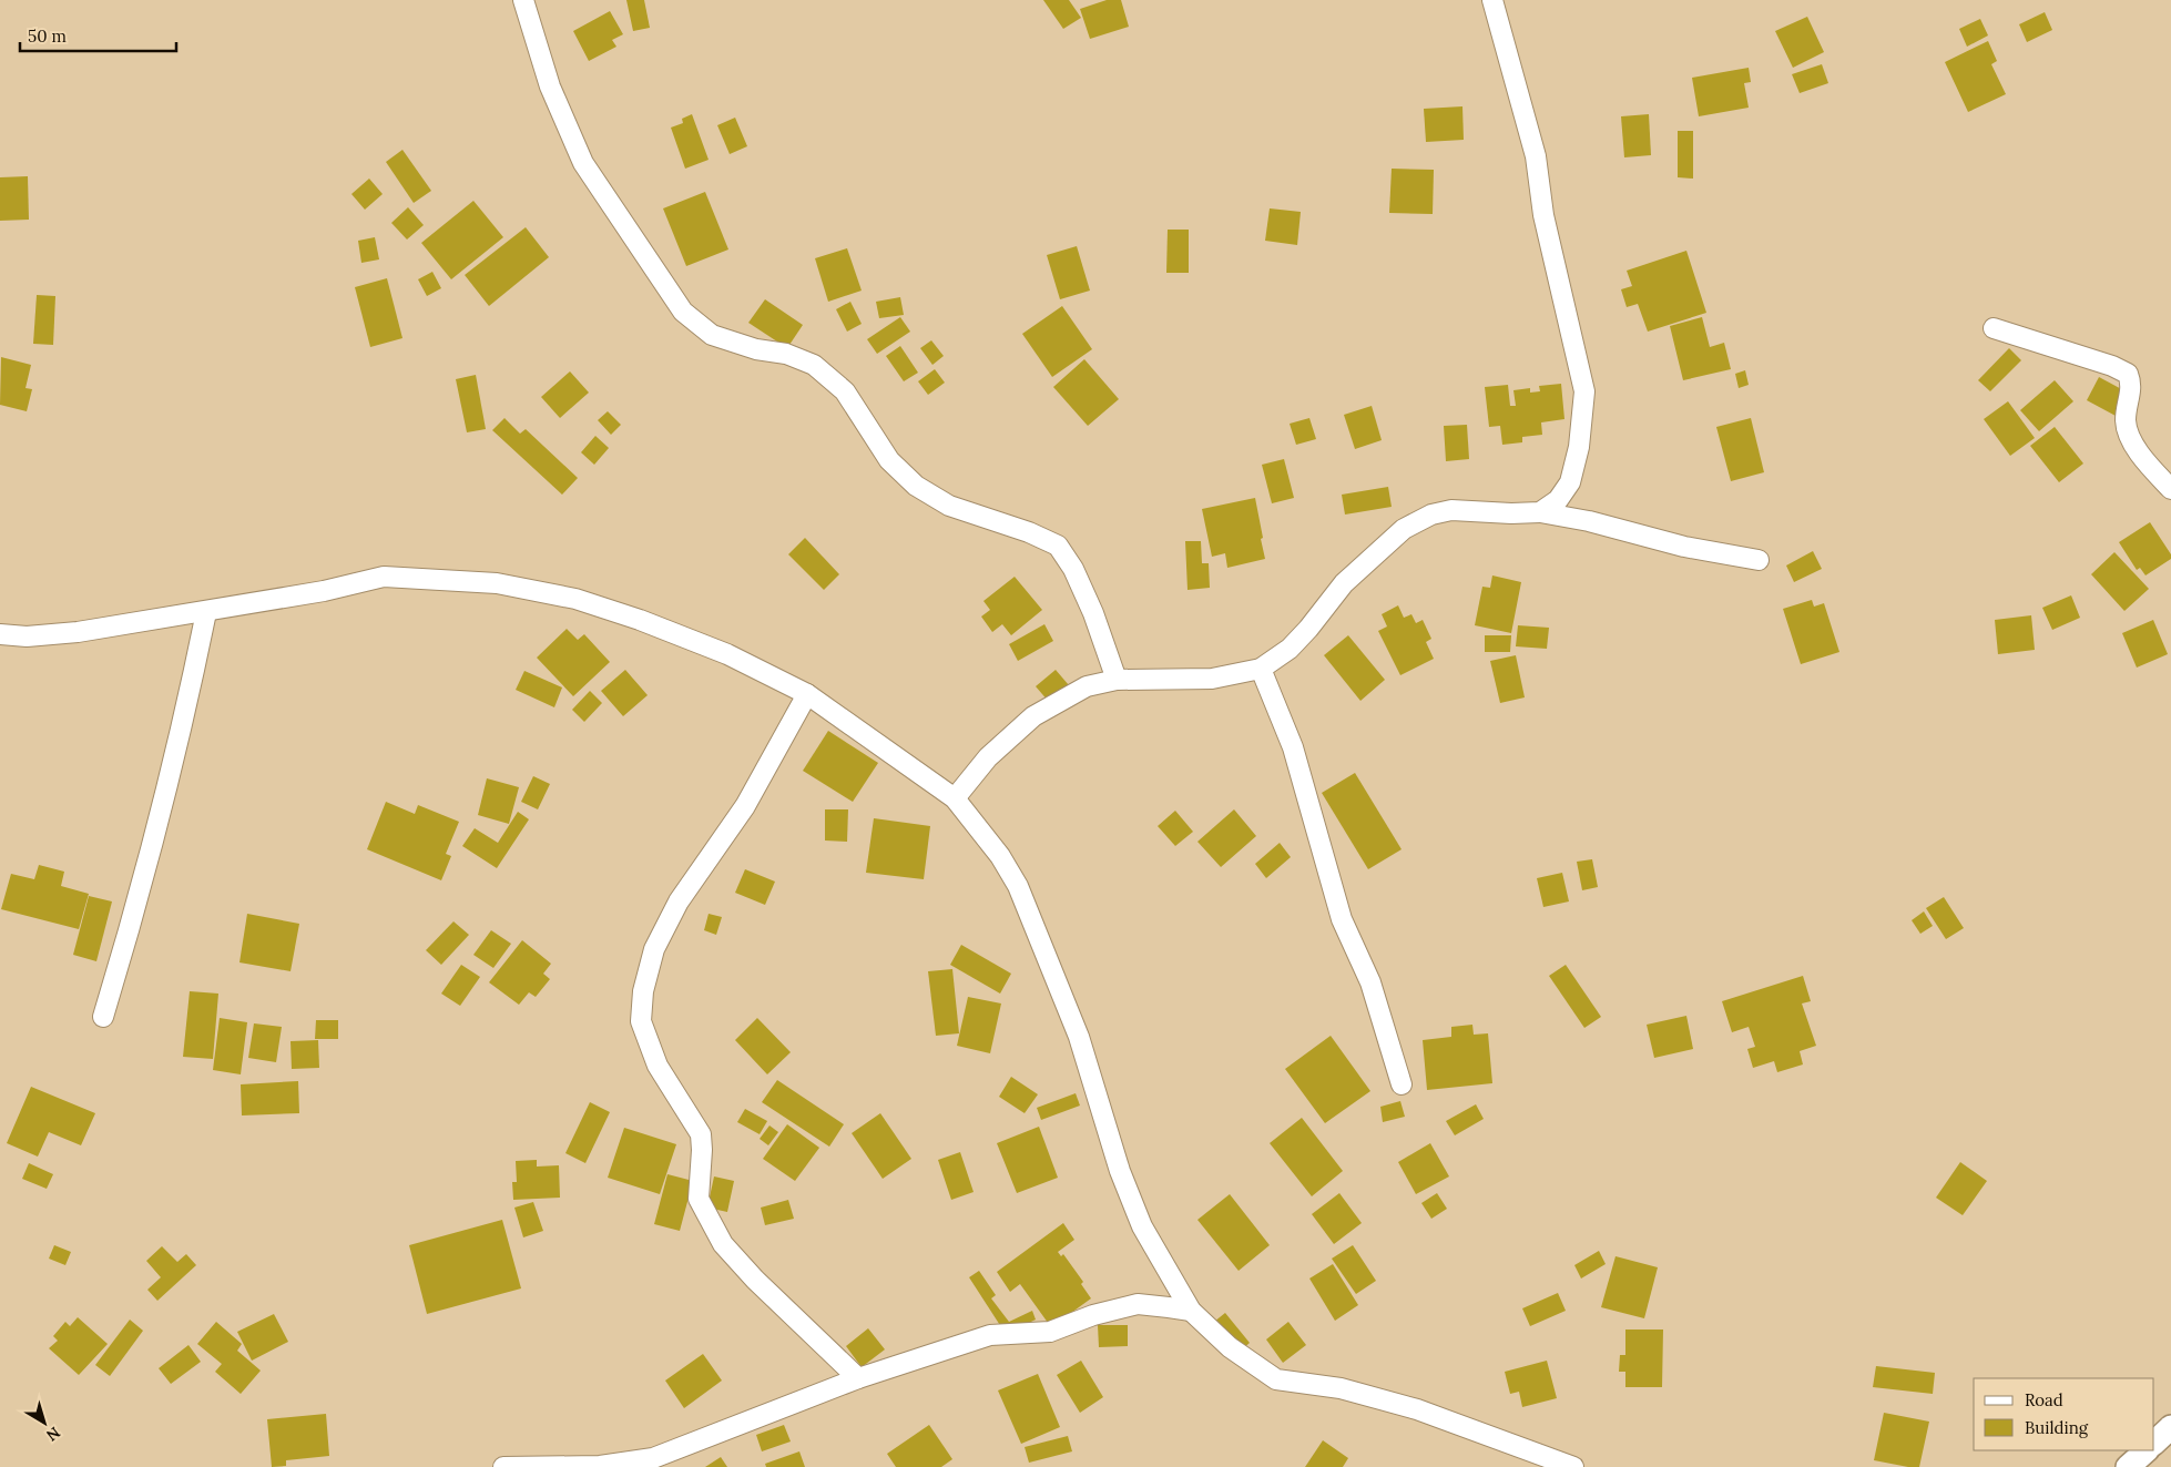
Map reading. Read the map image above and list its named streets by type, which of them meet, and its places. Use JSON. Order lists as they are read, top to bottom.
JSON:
{
  "legend": ["Road", "Building"],
  "scale_bar": "50 m",
  "north": "bottom right"
}
